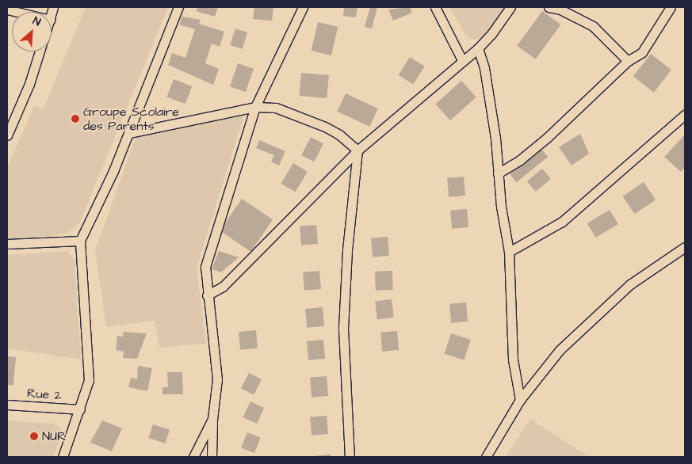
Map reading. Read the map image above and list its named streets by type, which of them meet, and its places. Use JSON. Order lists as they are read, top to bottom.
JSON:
{
  "streets": {
    "street": ["Rue 2"]
  },
  "places": ["Groupe Scolaire des Parents", "NUR"],
  "north": "top right"
}
